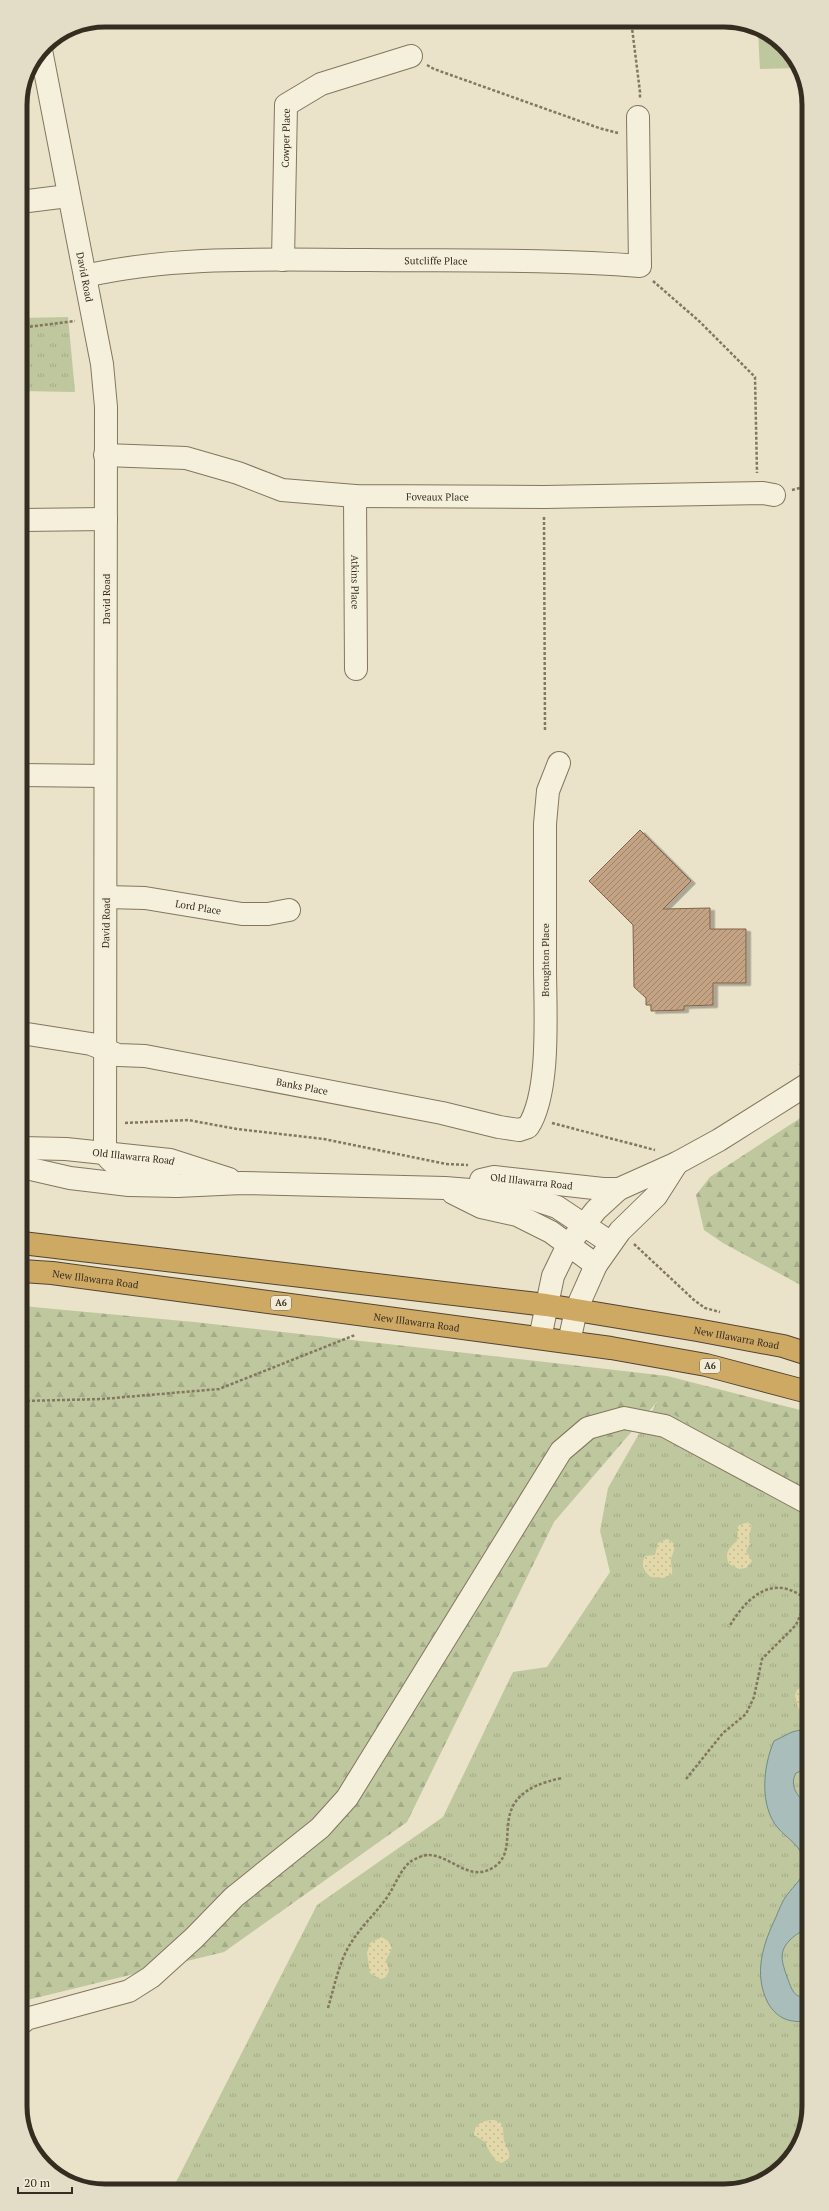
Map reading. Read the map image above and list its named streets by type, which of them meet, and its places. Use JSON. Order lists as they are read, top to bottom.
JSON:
{
  "streets": {
    "highway": ["New Illawarra Road", "A6"],
    "street": [
      "Cowper Place",
      "Sutcliffe Place",
      "David Road",
      "Foveaux Place",
      "Atkins Place",
      "Lord Place",
      "Broughton Place",
      "Banks Place",
      "Old Illawarra Road"
    ]
  },
  "crossings": [
    ["Cowper Place", "Sutcliffe Place"],
    ["Sutcliffe Place", "David Road"],
    ["David Road", "Foveaux Place"],
    ["David Road", "Lord Place"],
    ["David Road", "Banks Place"],
    ["David Road", "Old Illawarra Road"],
    ["Foveaux Place", "Atkins Place"],
    ["Broughton Place", "Banks Place"],
    ["Old Illawarra Road", "New Illawarra Road"]
  ],
  "scale_bar": "20 m"
}
